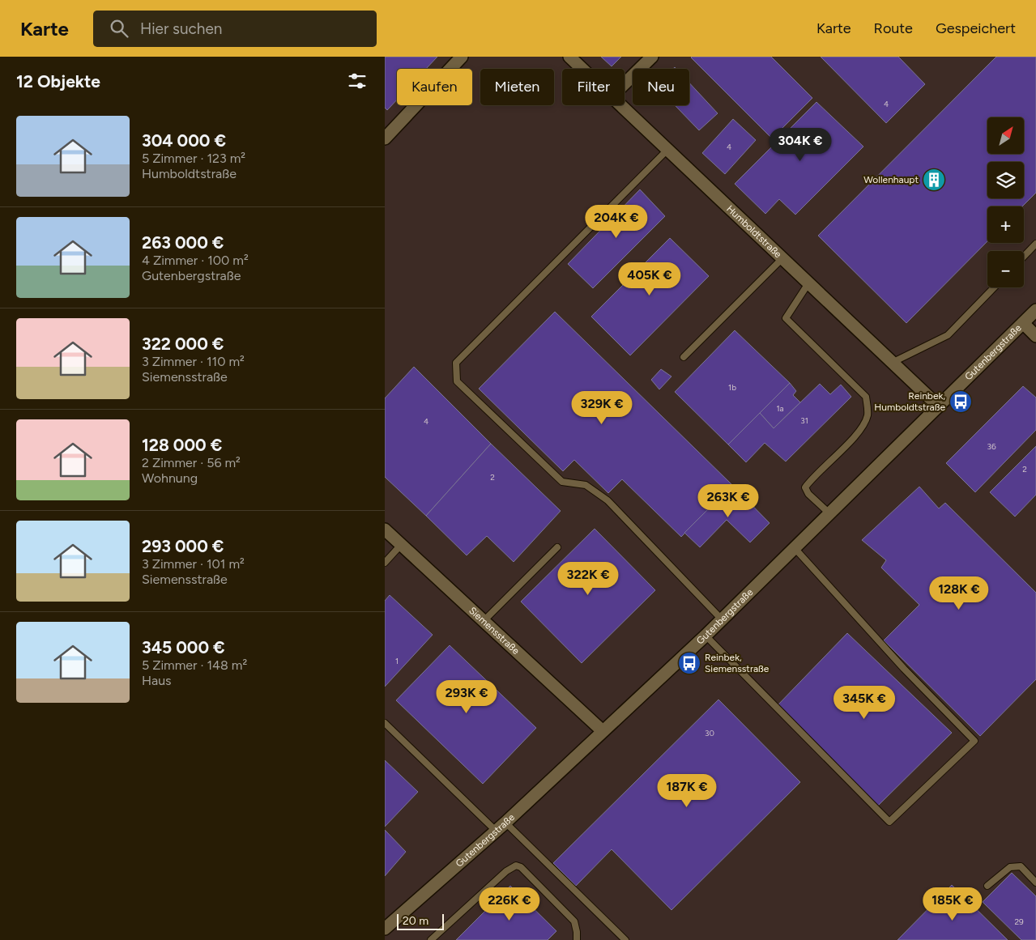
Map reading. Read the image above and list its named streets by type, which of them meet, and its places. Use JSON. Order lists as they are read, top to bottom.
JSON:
{
  "streets": {
    "street": ["Humboldtstraße", "Gutenbergstraße", "Siemensstraße"]
  },
  "crossings": [
    ["Humboldtstraße", "Gutenbergstraße"],
    ["Gutenbergstraße", "Siemensstraße"]
  ],
  "places": {
    "building": ["Wollenhaupt"],
    "bus stop": ["Reinbek, Humboldtstraße", "Reinbek, Siemensstraße"]
  },
  "house_numbers": [
    "4",
    "4",
    "1b",
    "1a",
    "31",
    "4",
    "36",
    "2",
    "2",
    "1",
    "30",
    "29"
  ],
  "scale_bar": "20 m",
  "north": "top right",
  "page": {
    "header": "Karte",
    "search": "Hier suchen",
    "nav": ["Karte", "Route", "Gespeichert"],
    "heading": "12 Objekte",
    "chip": [
      "Kaufen",
      "Mieten",
      "Filter",
      "Neu"
    ],
    "list": [
      {
        "name": "304 000 €",
        "note": "5 Zimmer · 123 m² · Humboldtstraße"
      },
      {
        "name": "263 000 €",
        "note": "4 Zimmer · 100 m² · Gutenbergstraße"
      },
      {
        "name": "322 000 €",
        "note": "3 Zimmer · 110 m² · Siemensstraße"
      },
      {
        "name": "128 000 €",
        "note": "2 Zimmer · 56 m² · Wohnung"
      },
      {
        "name": "293 000 €",
        "note": "3 Zimmer · 101 m² · Siemensstraße"
      },
      {
        "name": "345 000 €",
        "note": "5 Zimmer · 148 m² · Haus"
      }
    ],
    "map_buttons": ["+", "−"],
    "price": [
      "304K €",
      "204K €",
      "405K €",
      "329K €",
      "263K €",
      "322K €",
      "128K €",
      "293K €",
      "345K €",
      "187K €",
      "226K €",
      "185K €"
    ],
    "scale": "20 m"
  }
}
